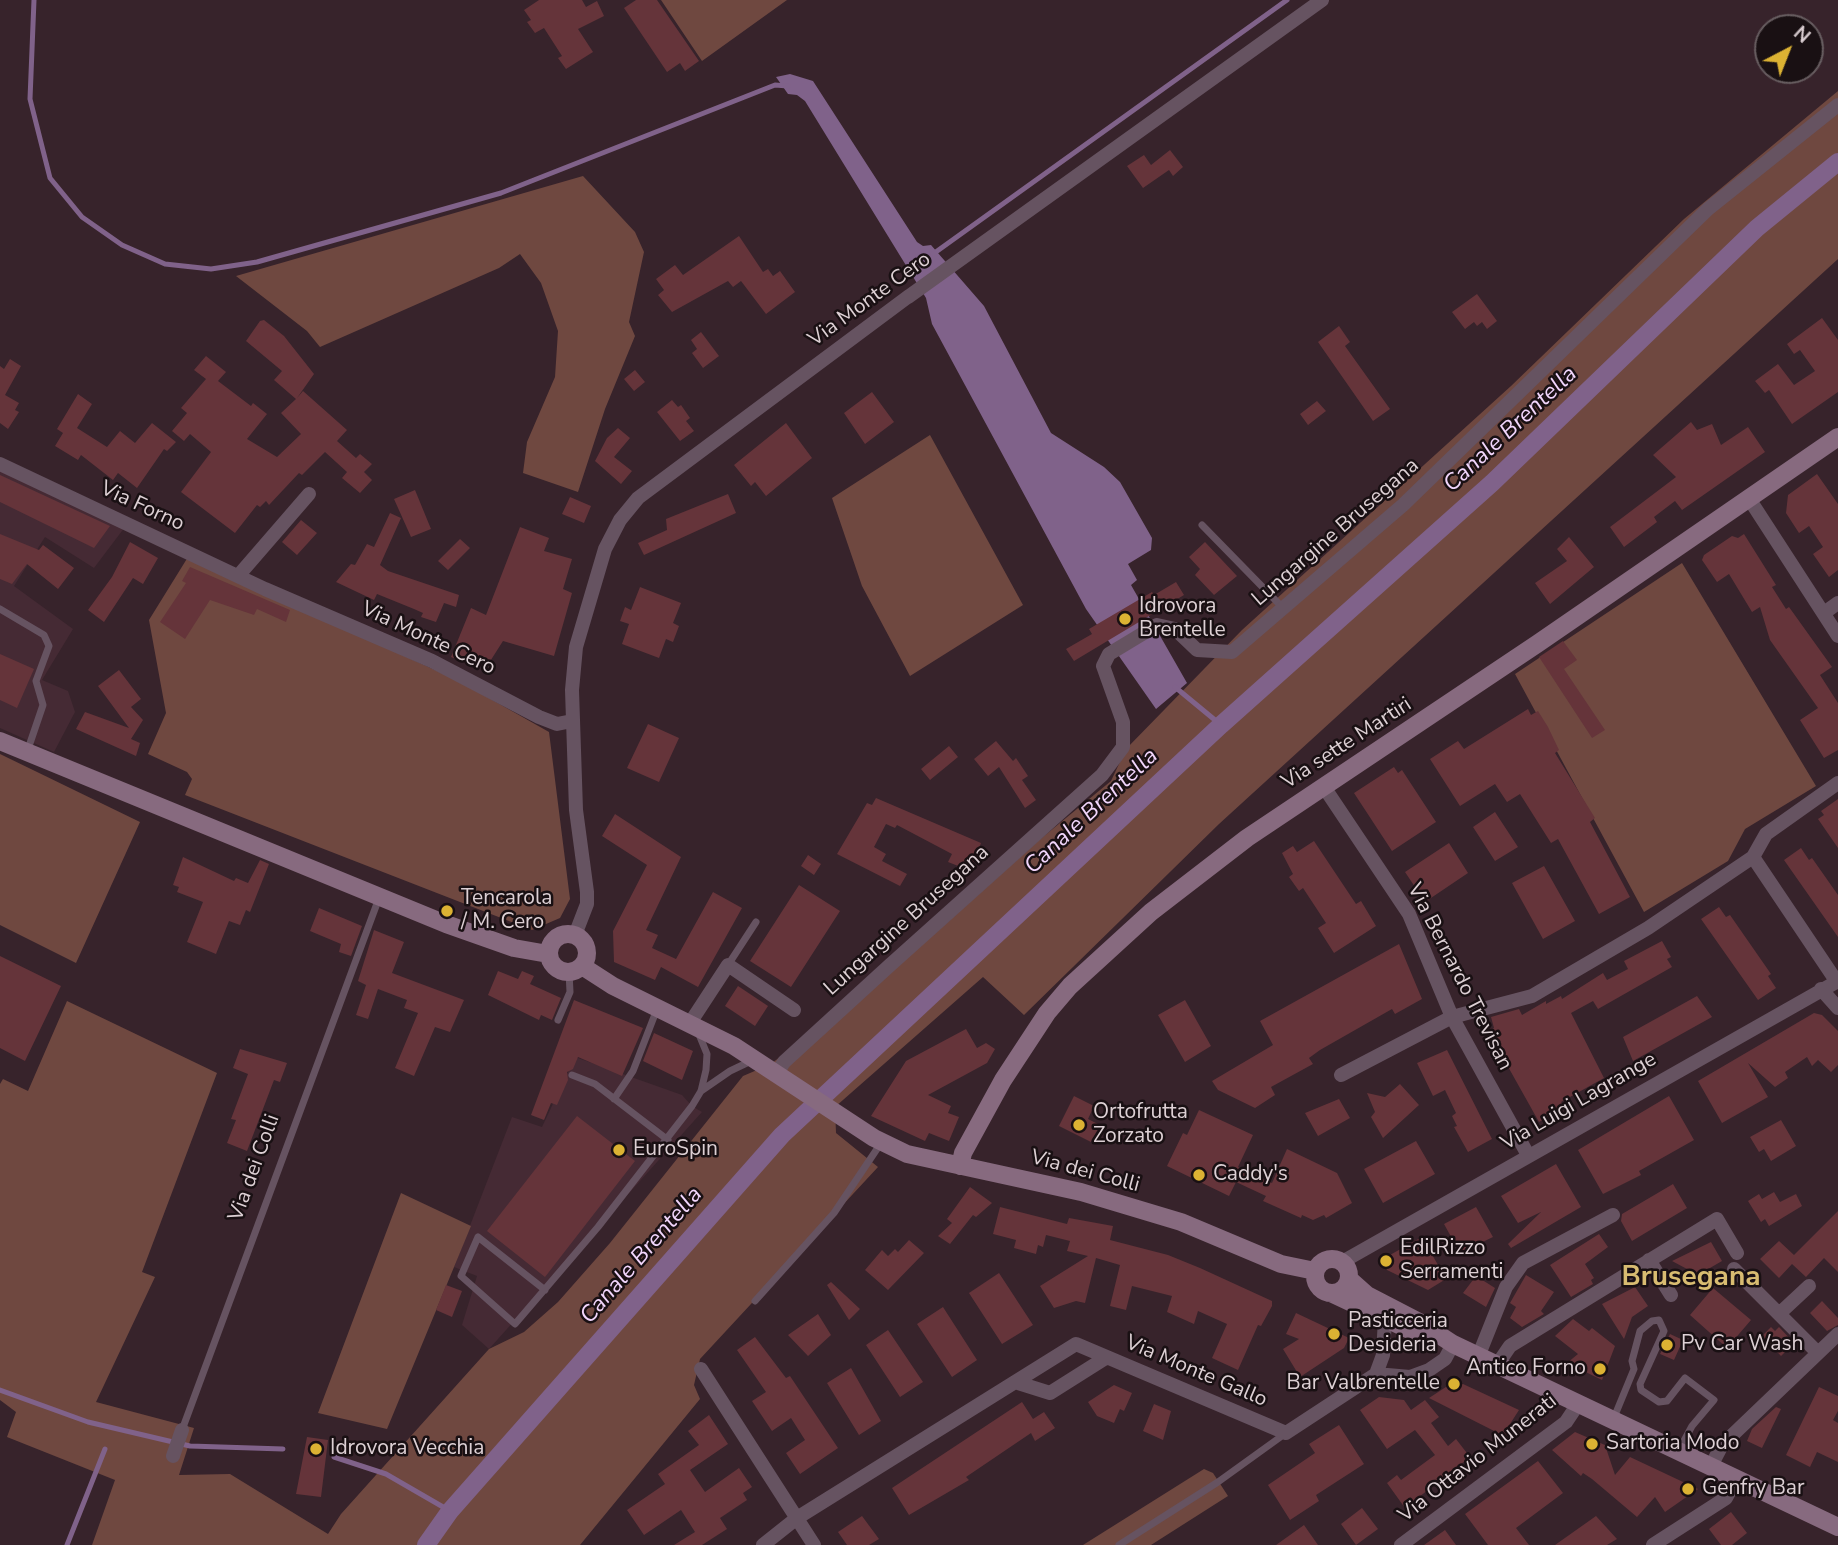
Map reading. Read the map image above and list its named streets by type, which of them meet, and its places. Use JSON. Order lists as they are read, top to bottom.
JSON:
{
  "streets": {
    "main road": ["Via sette Martiri", "Via dei Colli"],
    "street": [
      "Via Monte Cero",
      "Via Forno",
      "Lungargine Brusegana",
      "Via Bernardo Trevisan",
      "Via Luigi Lagrange",
      "Via Monte Gallo",
      "Via Ottavio Munerati"
    ]
  },
  "crossings": [
    ["Via Monte Cero", "Via Forno"],
    ["Lungargine Brusegana", "Via dei Colli"],
    ["Via sette Martiri", "Via Bernardo Trevisan"],
    ["Via sette Martiri", "Via dei Colli"],
    ["Via Bernardo Trevisan", "Via Luigi Lagrange"],
    ["Via Luigi Lagrange", "Via dei Colli"]
  ],
  "districts": ["Brusegana"],
  "water": ["Canale Brentella"],
  "places": [
    "Idrovora Brentelle",
    "Tencarola / M. Cero",
    "Ortofrutta Zorzato",
    "EuroSpin",
    "Caddy's",
    "EdilRizzo Serramenti",
    "Pasticceria Desideria",
    "Pv Car Wash",
    "Antico Forno",
    "Bar Valbrentelle",
    "Sartoria Modo",
    "Idrovora Vecchia",
    "Genfry Bar"
  ],
  "north": "top right"
}
